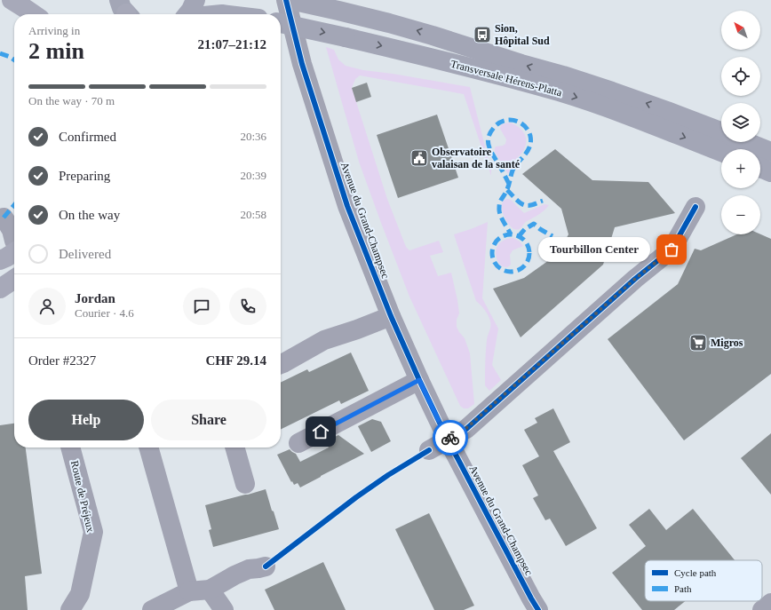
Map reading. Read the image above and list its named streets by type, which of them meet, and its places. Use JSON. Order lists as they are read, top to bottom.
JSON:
{
  "streets": {
    "main road": ["Transversale Hérens-Platta"],
    "street": ["Avenue du Grand-Champsec", "Route de Préjeux"]
  },
  "places": {
    "bus stop": ["Sion, Hôpital Sud"],
    "public building": ["Observatoire valaisan de la santé"],
    "other": ["Tourbillon Center"],
    "supermarket": ["Migros"]
  },
  "legend": ["Cycle path", "Path"],
  "north": "top left",
  "page": {
    "map_buttons": ["+", "−"],
    "heading": ["2 min", "Arriving in", "21:07–21:12"],
    "panel": [
      "Jordan",
      "Courier · 4.6",
      "Order #2327",
      "CHF 29.14"
    ],
    "bar": "On the way · 70 m",
    "list": [
      ["Confirmed", "20:36"],
      ["Preparing", "20:39"],
      ["On the way", "20:58"],
      "Delivered"
    ],
    "bubble": "Tourbillon Center",
    "buttons": ["Help", "Share"]
  }
}
